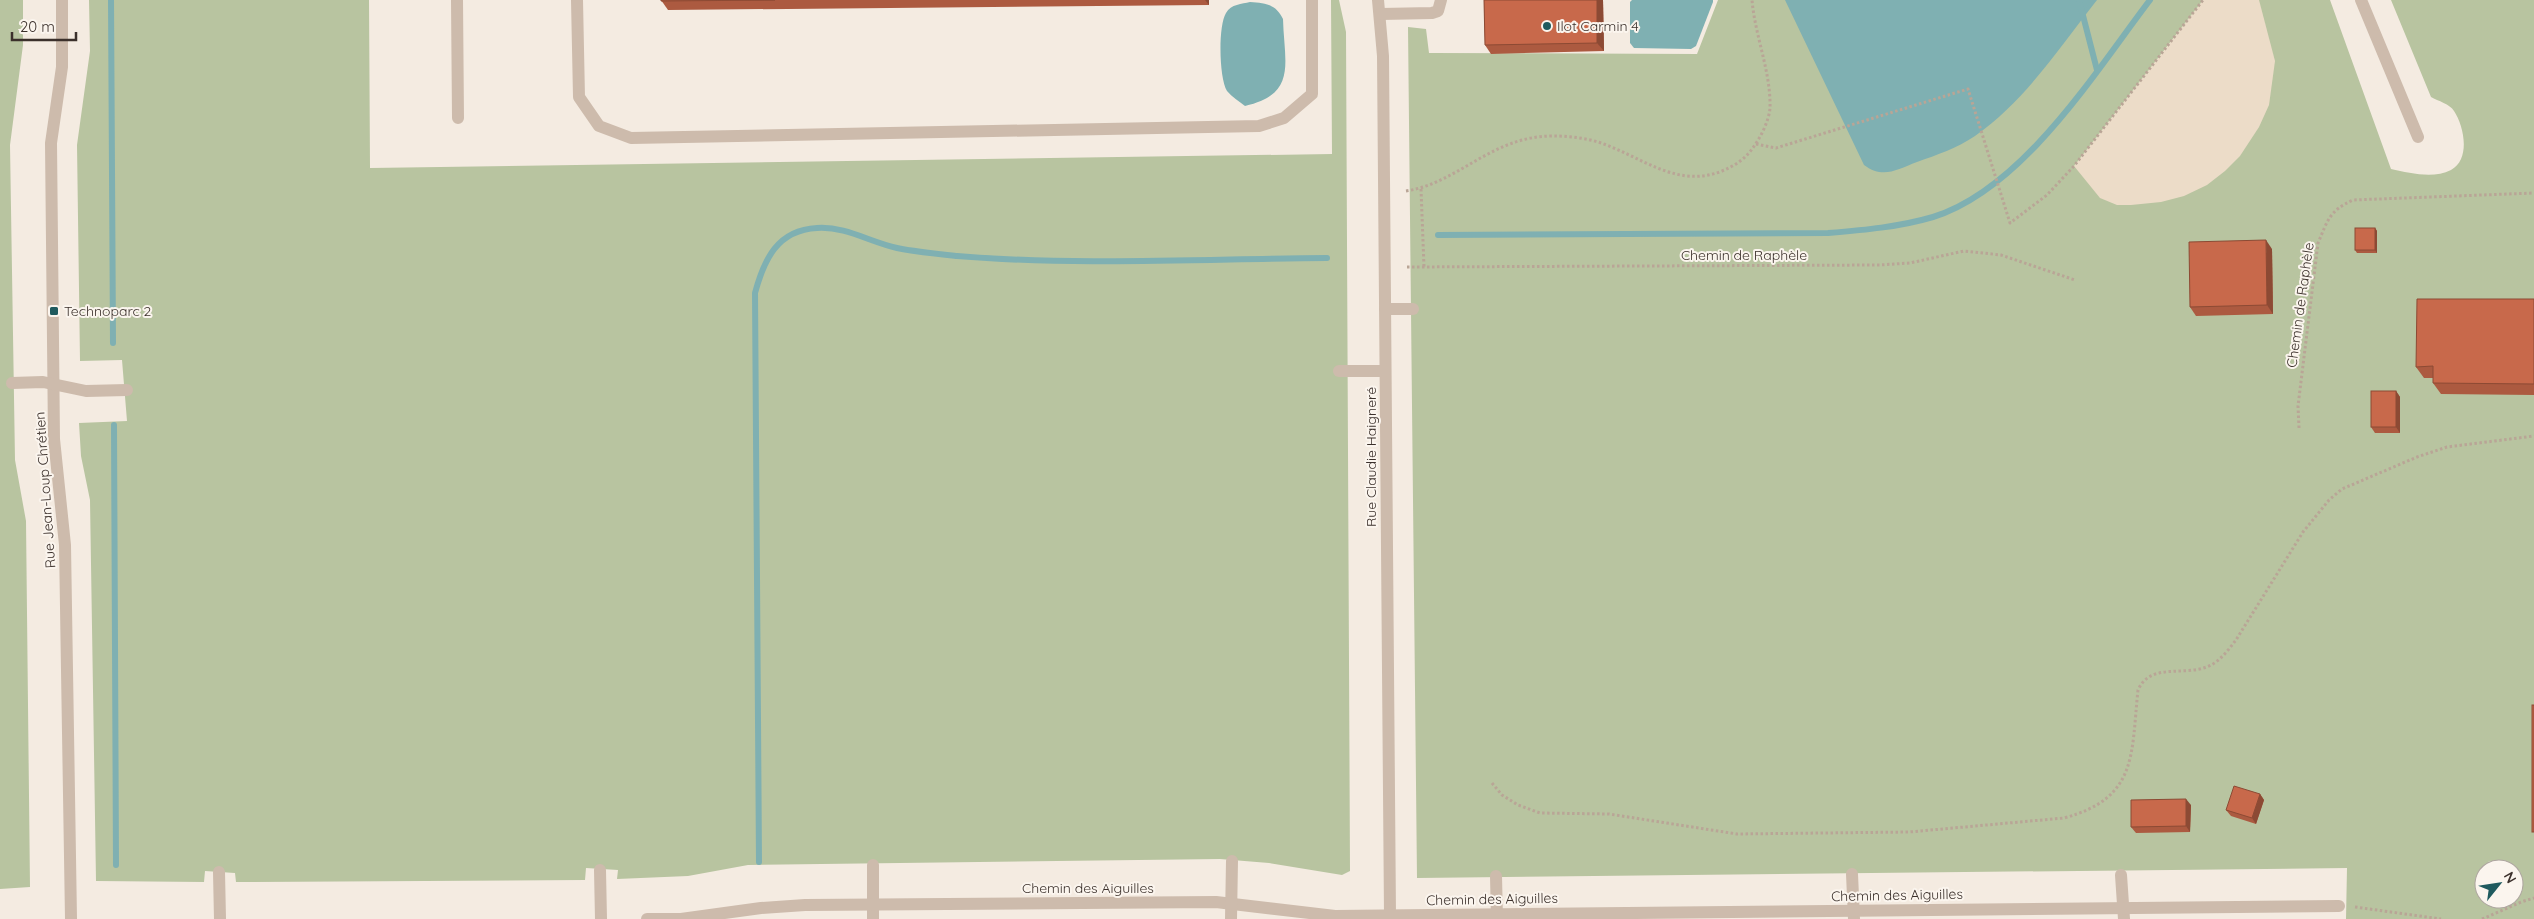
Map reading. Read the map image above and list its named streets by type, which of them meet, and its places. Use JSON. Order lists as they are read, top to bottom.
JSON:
{
  "streets": {
    "street": ["Rue Claudie Haigneré", "Rue Jean-Loup Chrétien", "Chemin des Aiguilles"],
    "path": ["Chemin de Raphèle"]
  },
  "crossings": [
    ["Rue Claudie Haigneré", "Chemin des Aiguilles"]
  ],
  "places": {
    "other": ["Ilot Carmin 4"],
    "transit": ["Technoparc 2"]
  },
  "scale_bar": "20 m",
  "north": "top right"
}
